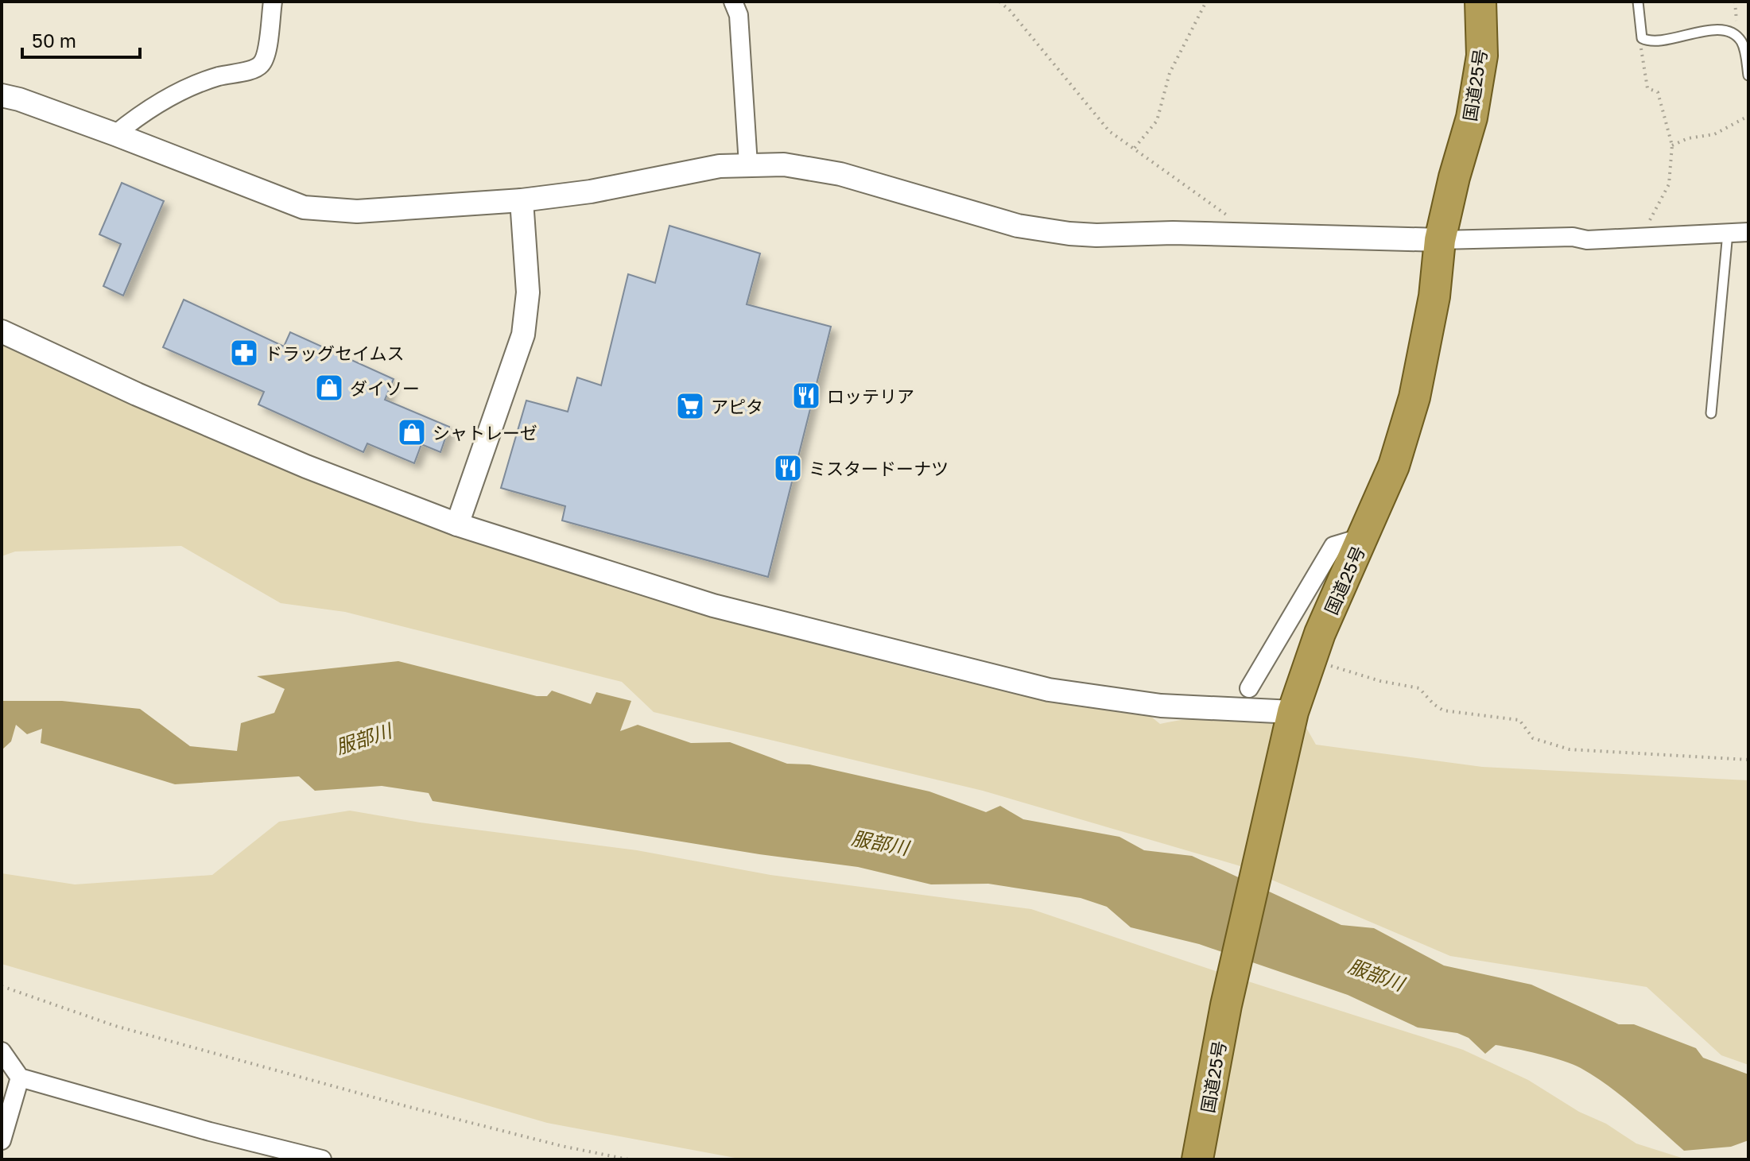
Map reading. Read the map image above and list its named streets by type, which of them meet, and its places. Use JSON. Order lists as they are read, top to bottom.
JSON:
{
  "streets": {
    "highway": ["国道25号"]
  },
  "water": ["服部川"],
  "places": {
    "pharmacy": ["ドラッグセイムス"],
    "shop": ["ダイソー", "シャトレーゼ"],
    "restaurant": ["ロッテリア", "ミスタードーナツ"],
    "supermarket": ["アピタ"]
  },
  "scale_bar": "50 m"
}
